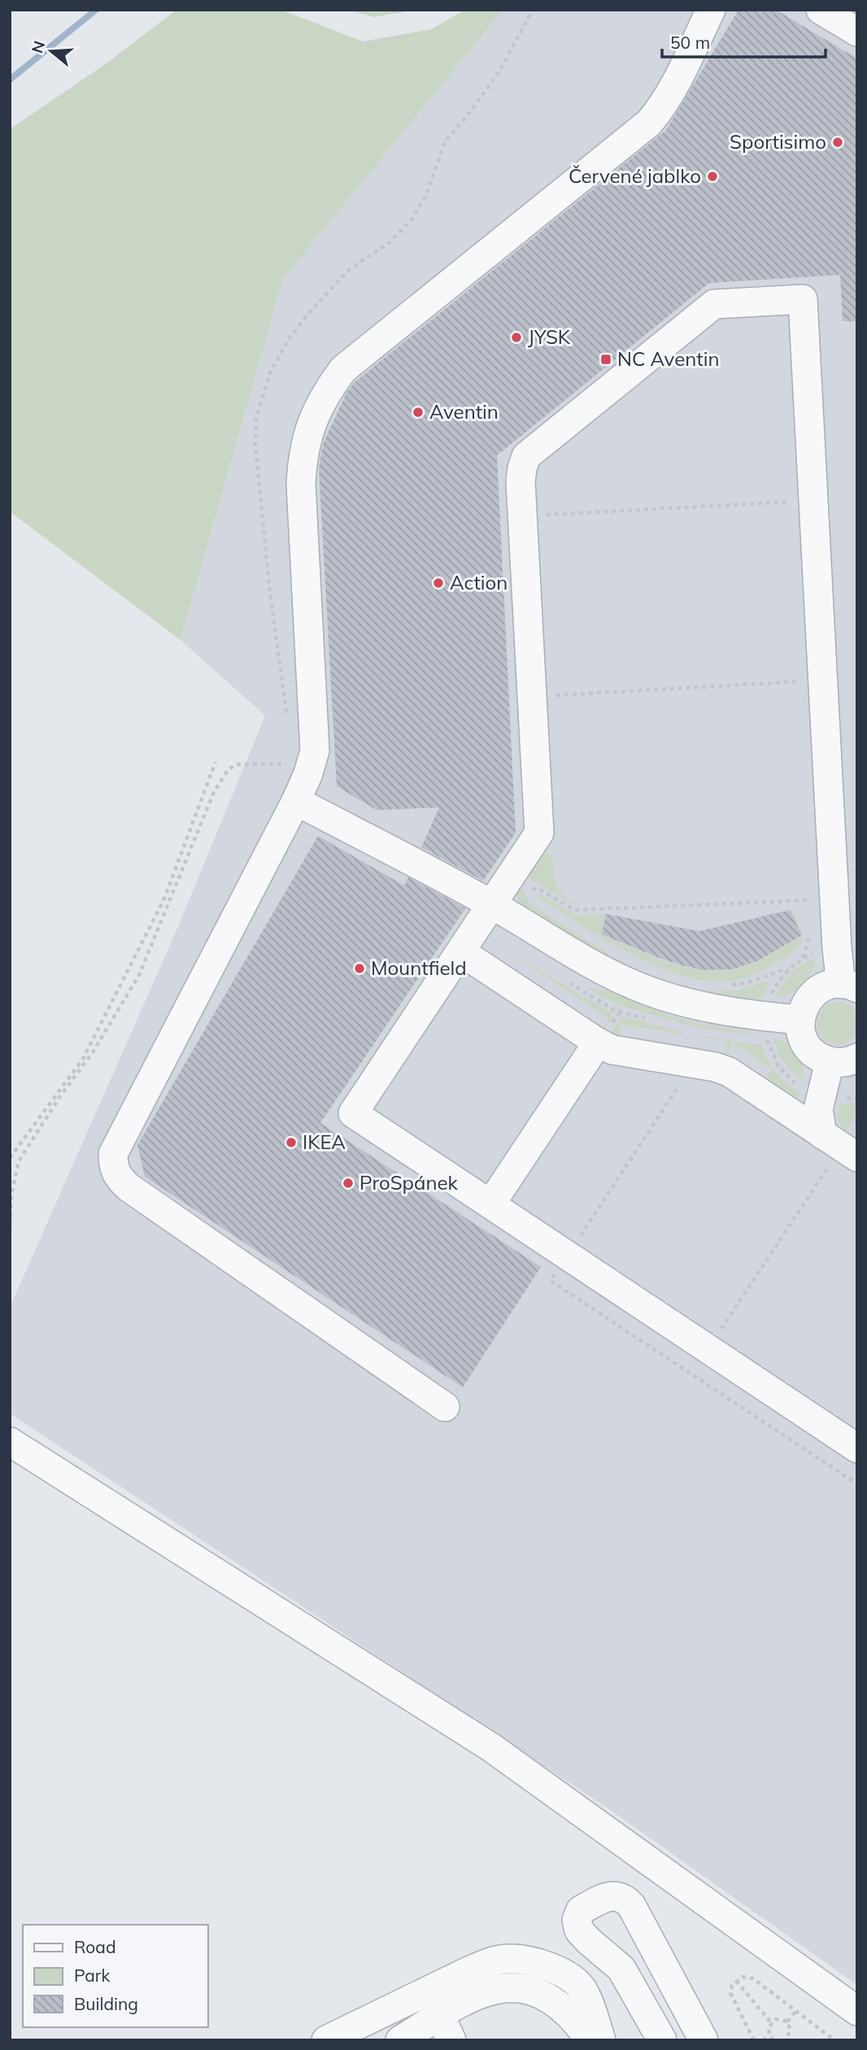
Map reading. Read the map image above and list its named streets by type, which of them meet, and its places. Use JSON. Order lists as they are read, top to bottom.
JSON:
{
  "places": {
    "other": [
      "Sportisimo",
      "Červené jablko",
      "JYSK",
      "Aventin",
      "Action",
      "Mountfield",
      "IKEA",
      "ProSpánek"
    ],
    "transit": ["NC Aventin"]
  },
  "legend": ["Road", "Park", "Building"],
  "scale_bar": "50 m",
  "north": "left"
}
